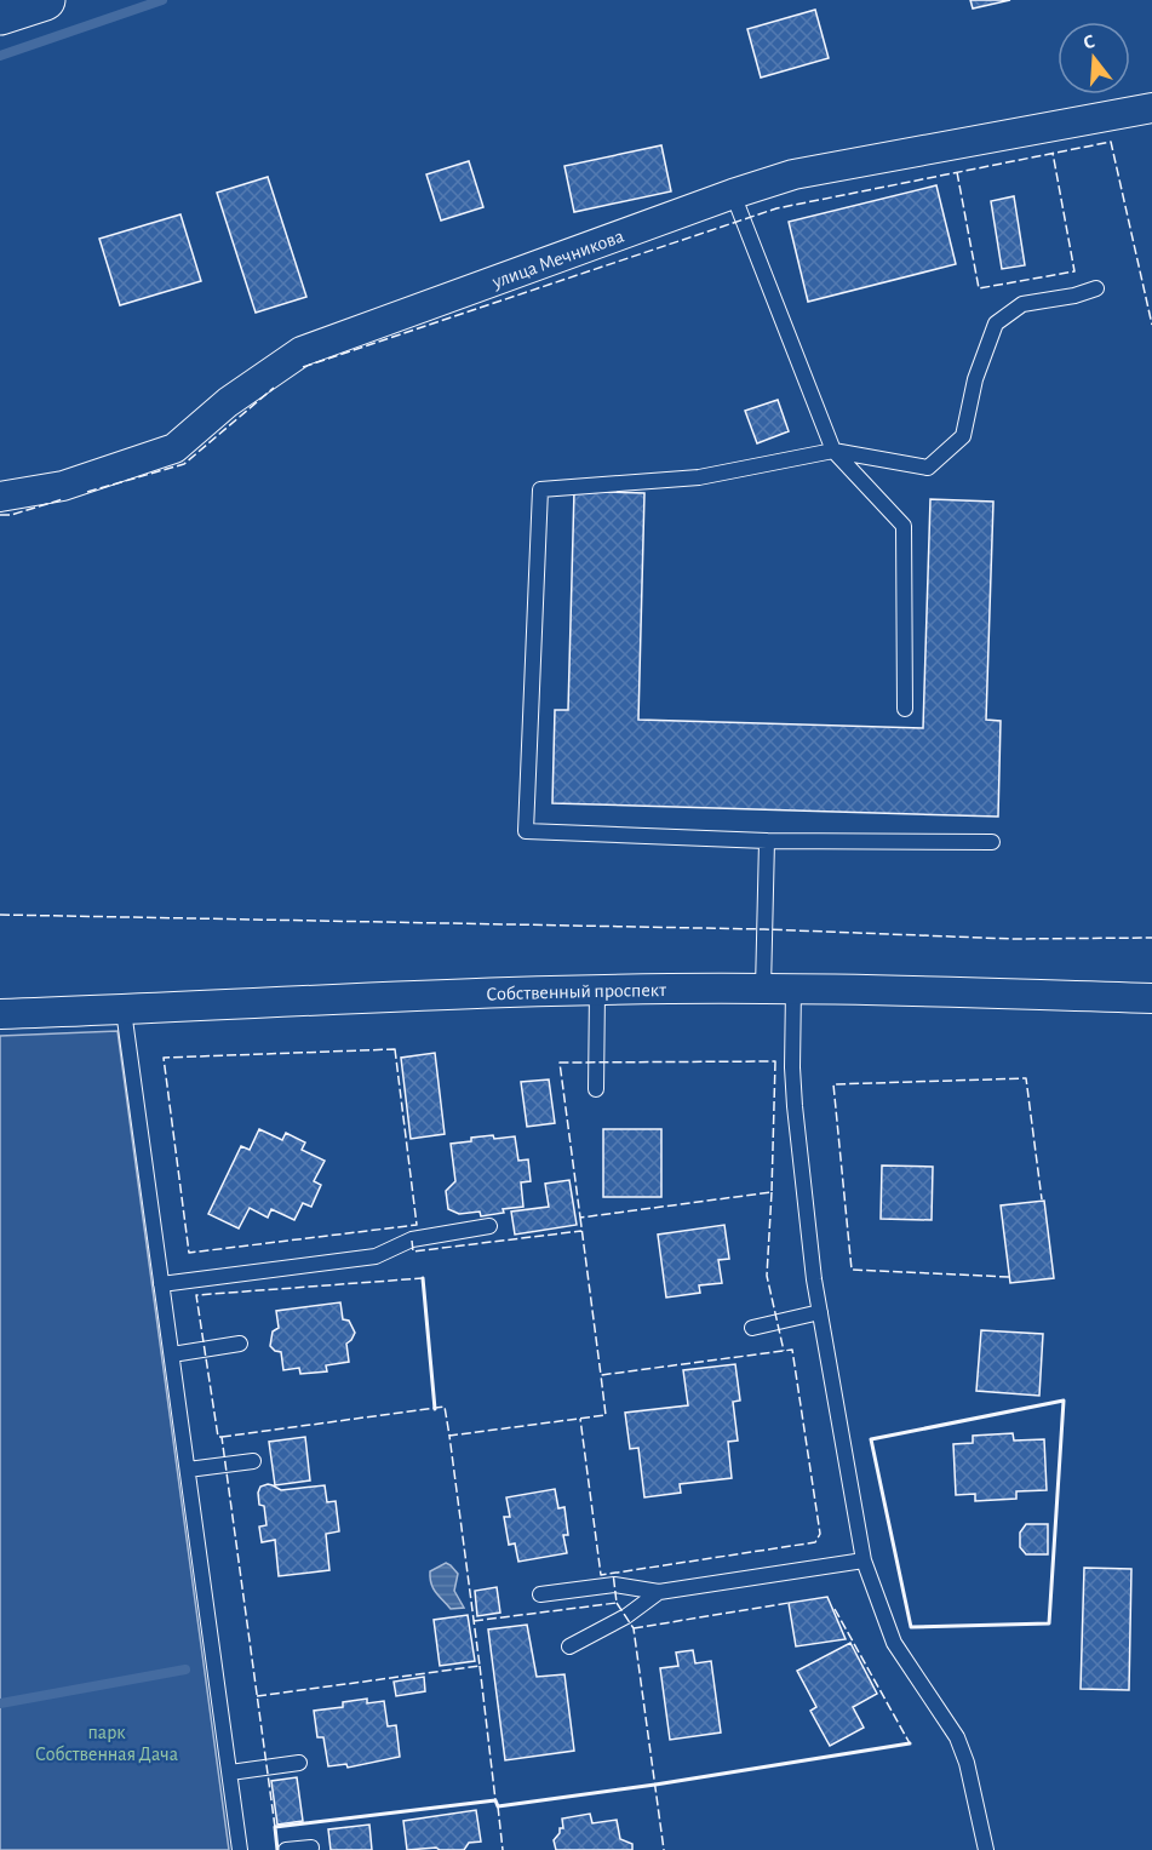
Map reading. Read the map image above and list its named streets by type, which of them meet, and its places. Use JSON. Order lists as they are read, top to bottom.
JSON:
{
  "streets": {
    "street": ["улица Мечникова", "Собственный проспект"]
  },
  "parks": ["парк Собственная Дача"],
  "north": "top"
}
